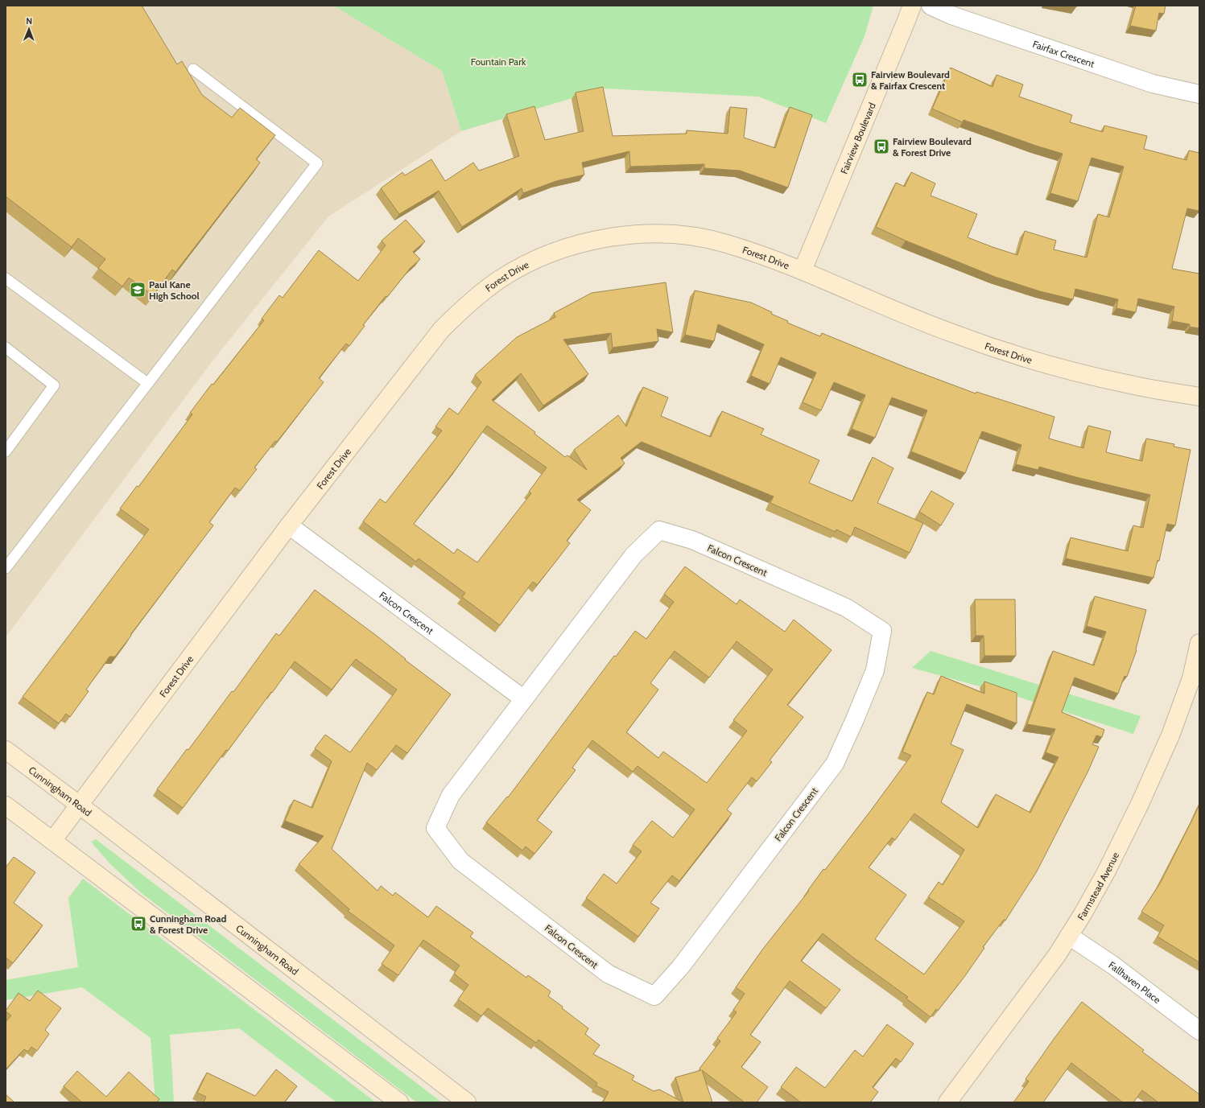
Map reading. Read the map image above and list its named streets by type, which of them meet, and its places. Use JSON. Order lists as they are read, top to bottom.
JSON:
{
  "streets": {
    "street": [
      "Fairfax Crescent",
      "Fairview Boulevard",
      "Forest Drive",
      "Falcon Crescent",
      "Cunningham Road",
      "Farmstead Avenue",
      "Fallhaven Place"
    ]
  },
  "crossings": [
    ["Fairview Boulevard", "Forest Drive"],
    ["Forest Drive", "Falcon Crescent"],
    ["Forest Drive", "Cunningham Road"],
    ["Farmstead Avenue", "Fallhaven Place"]
  ],
  "parks": ["Fountain Park"],
  "places": {
    "bus stop": ["Fairview Boulevard & Fairfax Crescent", "Fairview Boulevard & Forest Drive", "Cunningham Road & Forest Drive"],
    "school or university": ["Paul Kane High School"]
  },
  "north": "top"
}
